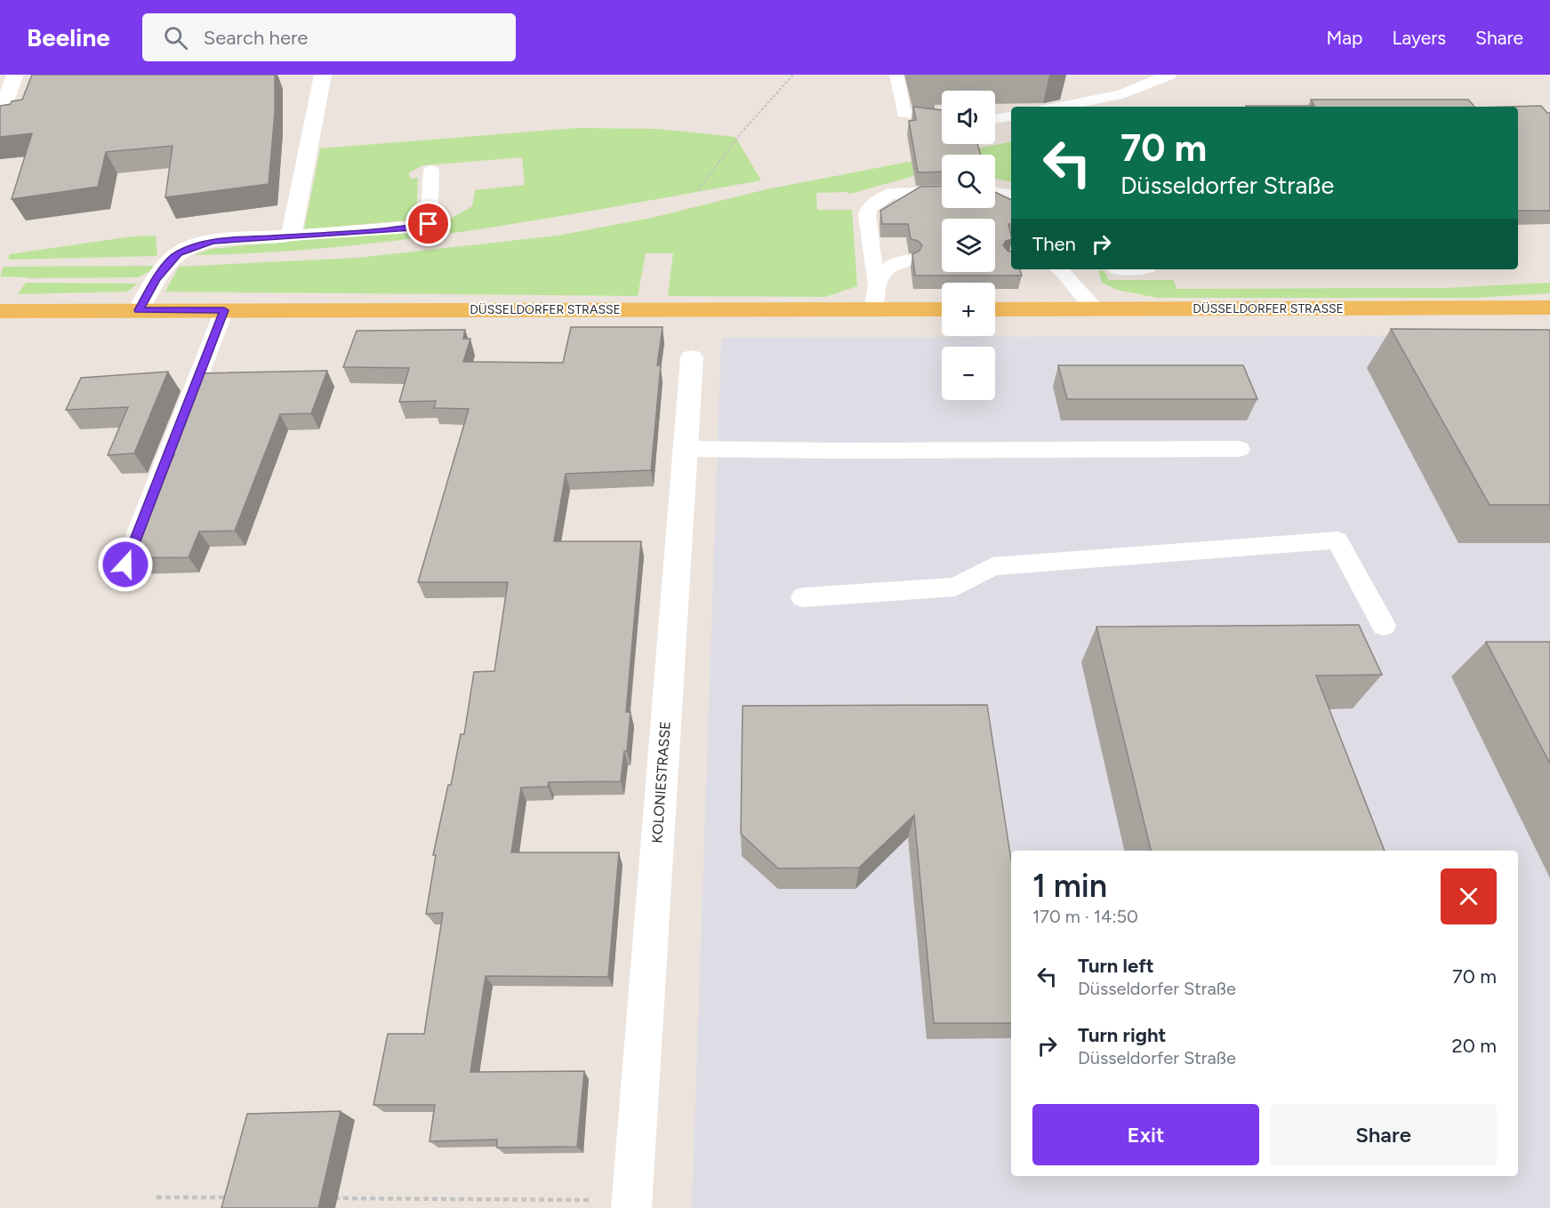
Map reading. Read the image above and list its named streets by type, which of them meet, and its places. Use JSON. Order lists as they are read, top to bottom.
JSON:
{
  "streets": {
    "main road": ["DÜSSELDORFER STRASSE"],
    "street": ["KOLONIESTRASSE"]
  },
  "page": {
    "header": "Beeline",
    "search": "Search here",
    "nav": ["Map", "Layers", "Share"],
    "map_buttons": ["+", "−"],
    "turn": ["70 m", "Düsseldorfer Straße"],
    "then": "Then",
    "heading": ["1 min", "170 m · 14:50"],
    "list": [
      {
        "name": "Turn left",
        "note": "Düsseldorfer Straße",
        "value": "70 m"
      },
      {
        "name": "Turn right",
        "note": "Düsseldorfer Straße",
        "value": "20 m"
      }
    ],
    "buttons": ["Exit", "Share"]
  }
}
